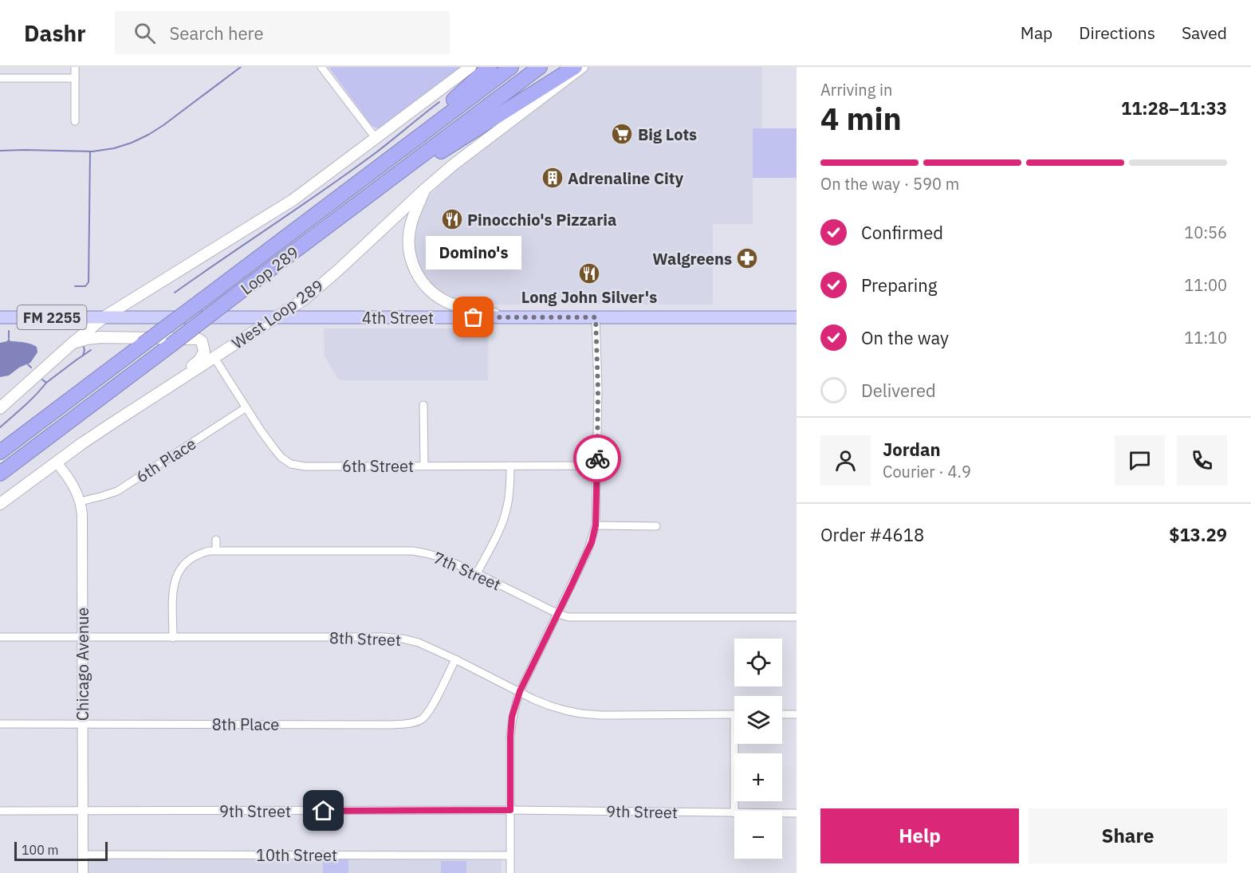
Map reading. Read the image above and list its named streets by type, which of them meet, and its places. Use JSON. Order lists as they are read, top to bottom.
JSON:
{
  "streets": {
    "highway": ["Loop 289"],
    "main road": ["West Loop 289", "FM 2255", "4th Street"],
    "street": [
      "6th Place",
      "6th Street",
      "7th Street",
      "8th Street",
      "Chicago Avenue",
      "8th Place",
      "9th Street",
      "10th Street"
    ]
  },
  "crossings": [
    ["West Loop 289", "4th Street"],
    ["West Loop 289", "6th Street"],
    ["West Loop 289", "Chicago Avenue"],
    ["6th Place", "6th Street"],
    ["6th Place", "Chicago Avenue"],
    ["7th Street", "8th Street"],
    ["8th Street", "Chicago Avenue"],
    ["8th Street", "8th Place"],
    ["Chicago Avenue", "8th Place"],
    ["Chicago Avenue", "9th Street"],
    ["Chicago Avenue", "10th Street"]
  ],
  "places": {
    "supermarket": ["Big Lots"],
    "building": ["Adrenaline City"],
    "restaurant": ["Pinocchio's Pizzaria", "Long John Silver's"],
    "pharmacy": ["Walgreens"],
    "other": ["Domino's"]
  },
  "scale_bar": "100 m",
  "page": {
    "header": "Dashr",
    "search": "Search here",
    "nav": ["Map", "Directions", "Saved"],
    "heading": ["4 min", "Arriving in", "11:28–11:33"],
    "panel": [
      "Jordan",
      "Courier · 4.9",
      "Order #4618",
      "$13.29"
    ],
    "bar": "On the way · 590 m",
    "list": [
      ["Confirmed", "10:56"],
      ["Preparing", "11:00"],
      ["On the way", "11:10"],
      "Delivered"
    ],
    "bubble": "Domino's",
    "map_buttons": ["+", "−"],
    "buttons": ["Help", "Share"],
    "scale": "100 m"
  }
}
